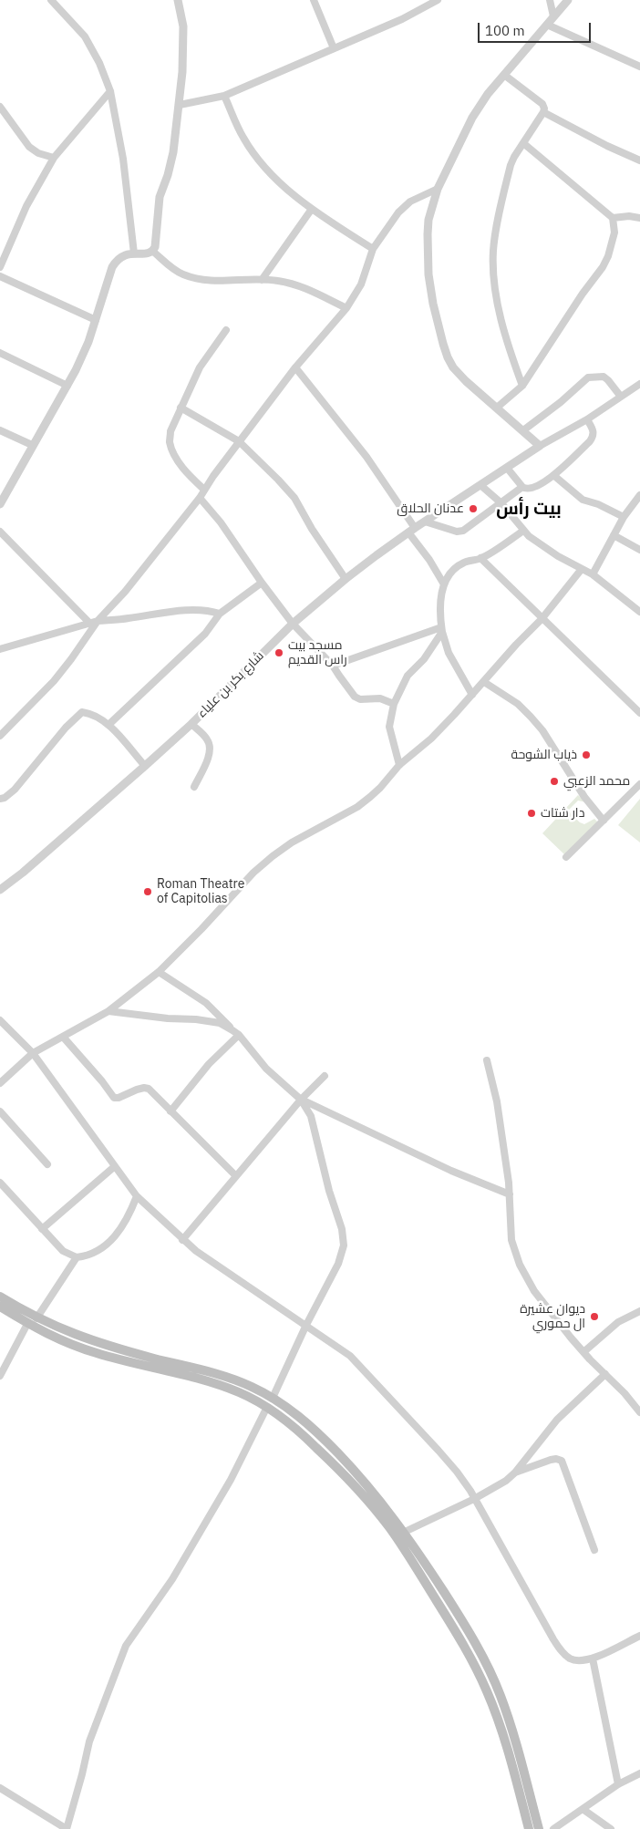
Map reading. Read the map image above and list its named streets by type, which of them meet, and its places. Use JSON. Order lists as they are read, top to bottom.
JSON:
{
  "streets": {
    "street": ["شارع بكر بن علياء"]
  },
  "districts": ["بيت رأس"],
  "places": [
    "عدنان الحلاق",
    "مسجد بيت راس القديم",
    "ذياب الشوحة",
    "محمد الزعبي",
    "دار شتات",
    "Roman Theatre of Capitolias",
    "ديوان عشيرة ال حموري"
  ],
  "scale_bar": "100 m"
}
